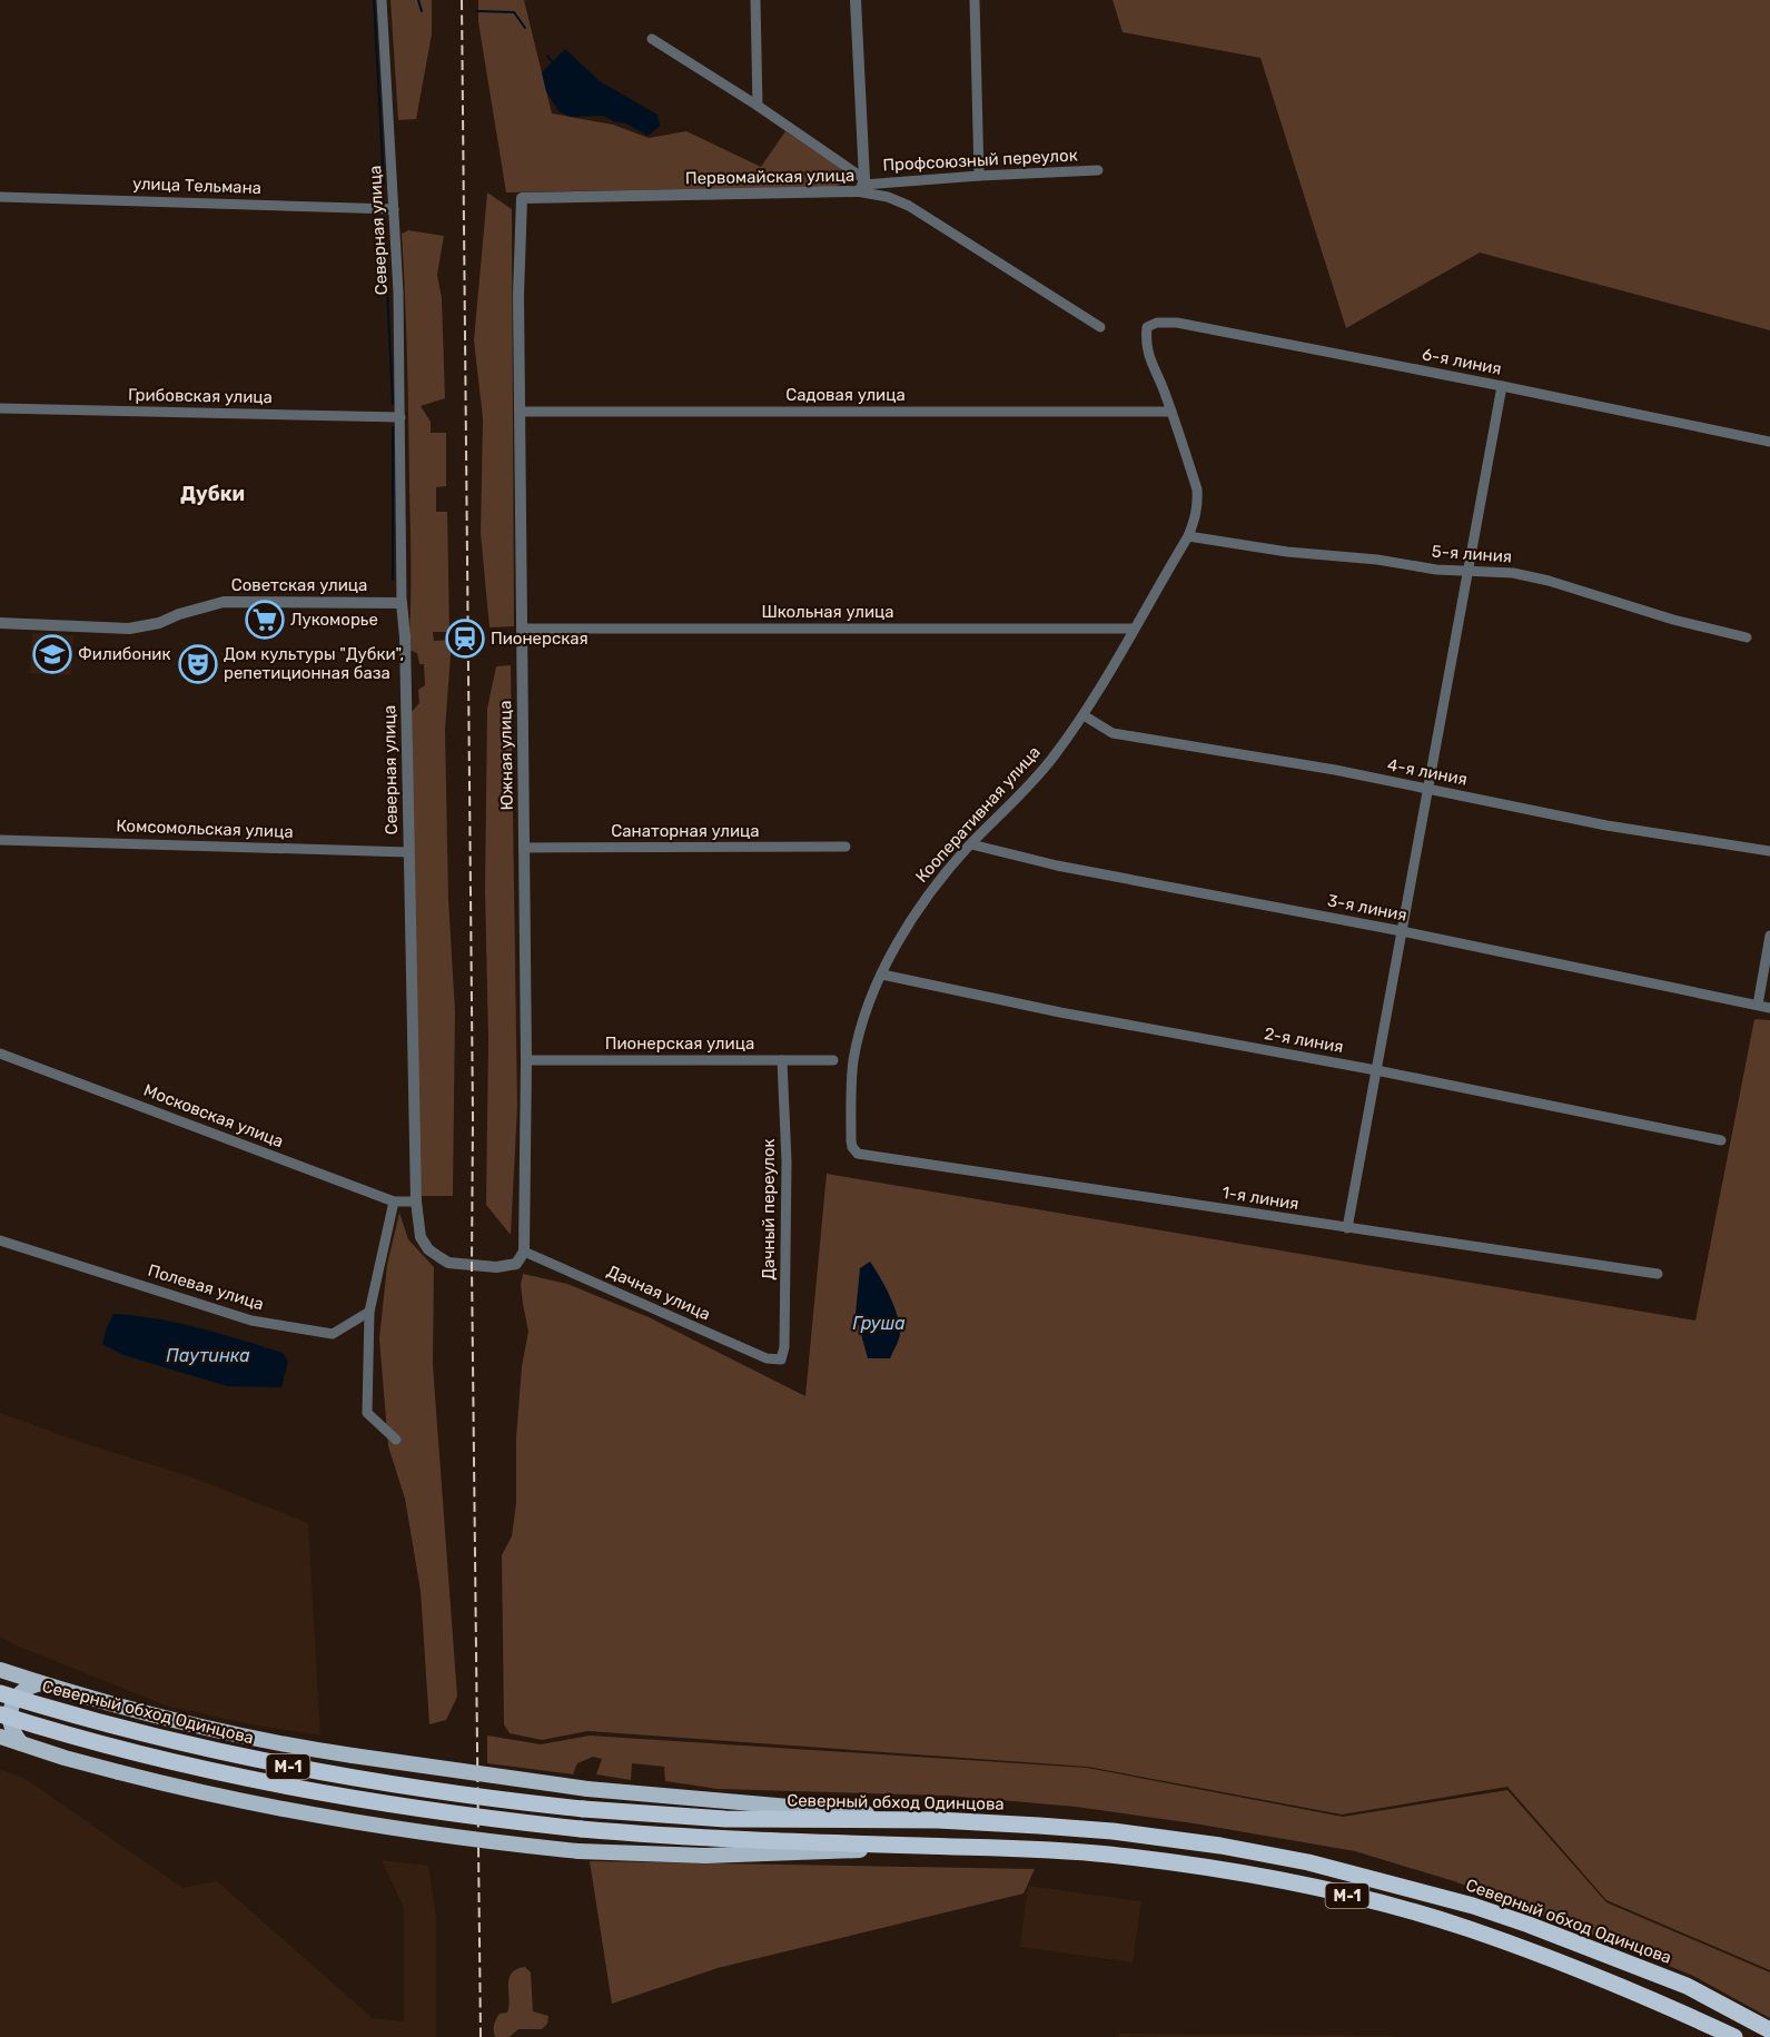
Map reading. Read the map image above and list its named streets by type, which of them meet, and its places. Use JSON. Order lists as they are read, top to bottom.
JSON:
{
  "streets": {
    "highway": ["Северный обход Одинцова", "М-1"],
    "street": [
      "Профсоюзный переулок",
      "Первомайская улица",
      "улица Тельмана",
      "Северная улица",
      "6-я линия",
      "Садовая улица",
      "Грибовская улица",
      "5-я линия",
      "Советская улица",
      "Школьная улица",
      "Южная улица",
      "4-я линия",
      "Кооперативная улица",
      "Комсомольская улица",
      "Санаторная улица",
      "3-я линия",
      "2-я линия",
      "Пионерская улица",
      "Московская улица",
      "1-я линия",
      "Дачный переулок",
      "Полевая улица",
      "Дачная улица"
    ]
  },
  "crossings": [
    ["Профсоюзный переулок", "Первомайская улица"],
    ["Первомайская улица", "Южная улица"],
    ["улица Тельмана", "Северная улица"],
    ["Северная улица", "Грибовская улица"],
    ["Северная улица", "Советская улица"],
    ["Северная улица", "Южная улица"],
    ["Северная улица", "Комсомольская улица"],
    ["Северная улица", "Московская улица"],
    ["Северная улица", "Дачная улица"],
    ["6-я линия", "Кооперативная улица"],
    ["Садовая улица", "Южная улица"],
    ["Садовая улица", "Кооперативная улица"],
    ["5-я линия", "Кооперативная улица"],
    ["Школьная улица", "Южная улица"],
    ["Школьная улица", "Кооперативная улица"],
    ["Южная улица", "Санаторная улица"],
    ["Южная улица", "Пионерская улица"],
    ["Южная улица", "Дачная улица"],
    ["4-я линия", "Кооперативная улица"],
    ["Кооперативная улица", "3-я линия"],
    ["Кооперативная улица", "2-я линия"],
    ["Кооперативная улица", "1-я линия"],
    ["Пионерская улица", "Дачный переулок"],
    ["Дачный переулок", "Дачная улица"]
  ],
  "districts": ["Дубки"],
  "water": ["Груша", "Паутинка"],
  "places": {
    "supermarket": ["Лукоморье"],
    "station": ["Пионерская"],
    "school or university": ["Филибоник"],
    "theatre": ["Дом культуры \"Дубки\", репетиционная база"]
  }
}
